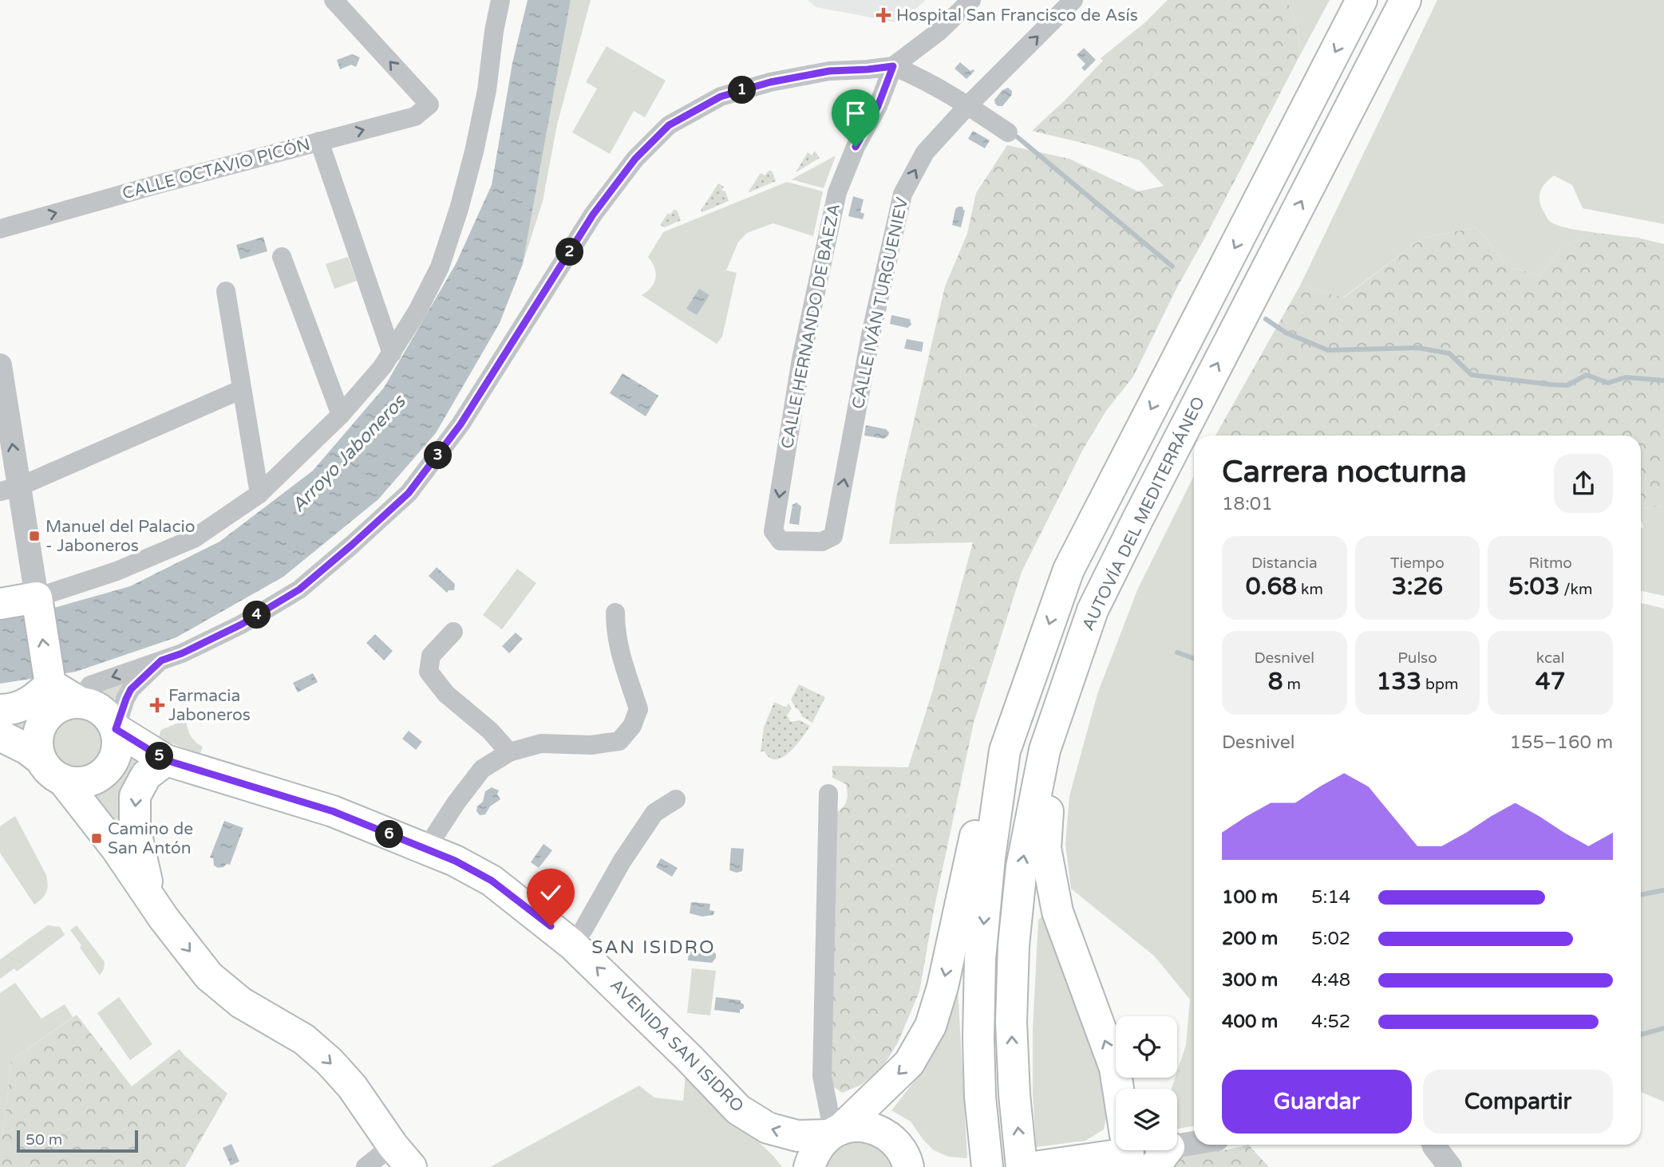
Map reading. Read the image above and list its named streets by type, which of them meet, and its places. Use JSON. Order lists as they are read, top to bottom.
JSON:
{
  "streets": {
    "main road": ["AUTOVÍA DEL MEDITERRÁNEO", "AVENIDA SAN ISIDRO"],
    "street": ["CALLE OCTAVIO PICÓN", "CALLE IVÁN TURGUENIEV", "CALLE HERNANDO DE BAEZA"]
  },
  "crossings": [
    ["CALLE IVÁN TURGUENIEV", "CALLE HERNANDO DE BAEZA"]
  ],
  "one_way": ["CALLE IVÁN TURGUENIEV", "CALLE HERNANDO DE BAEZA"],
  "districts": ["SAN ISIDRO"],
  "water": ["Arroyo Jaboneros"],
  "places": {
    "health": ["Hospital San Francisco de Asís", "Farmacia Jaboneros"],
    "transit": ["Manuel del Palacio - Jaboneros", "Camino de San Antón"]
  },
  "scale_bar": "50 m",
  "page": {
    "pins": [
      "1",
      "2",
      "3",
      "4",
      "5",
      "6"
    ],
    "heading": ["Carrera nocturna", "18:01"],
    "stats": [
      ["Distancia", "0.68 km"],
      ["Tiempo", "3:26"],
      ["Ritmo", "5:03 /km"],
      ["Desnivel", "8 m"],
      ["Pulso", "133 bpm"],
      ["kcal", "47"]
    ],
    "chart": ["Desnivel", "155–160 m"],
    "list": [
      {
        "name": "100 m",
        "note": "5:14"
      },
      {
        "name": "200 m",
        "note": "5:02"
      },
      {
        "name": "300 m",
        "note": "4:48"
      },
      {
        "name": "400 m",
        "note": "4:52"
      }
    ],
    "buttons": ["Guardar", "Compartir"],
    "scale": "50 m"
  }
}
